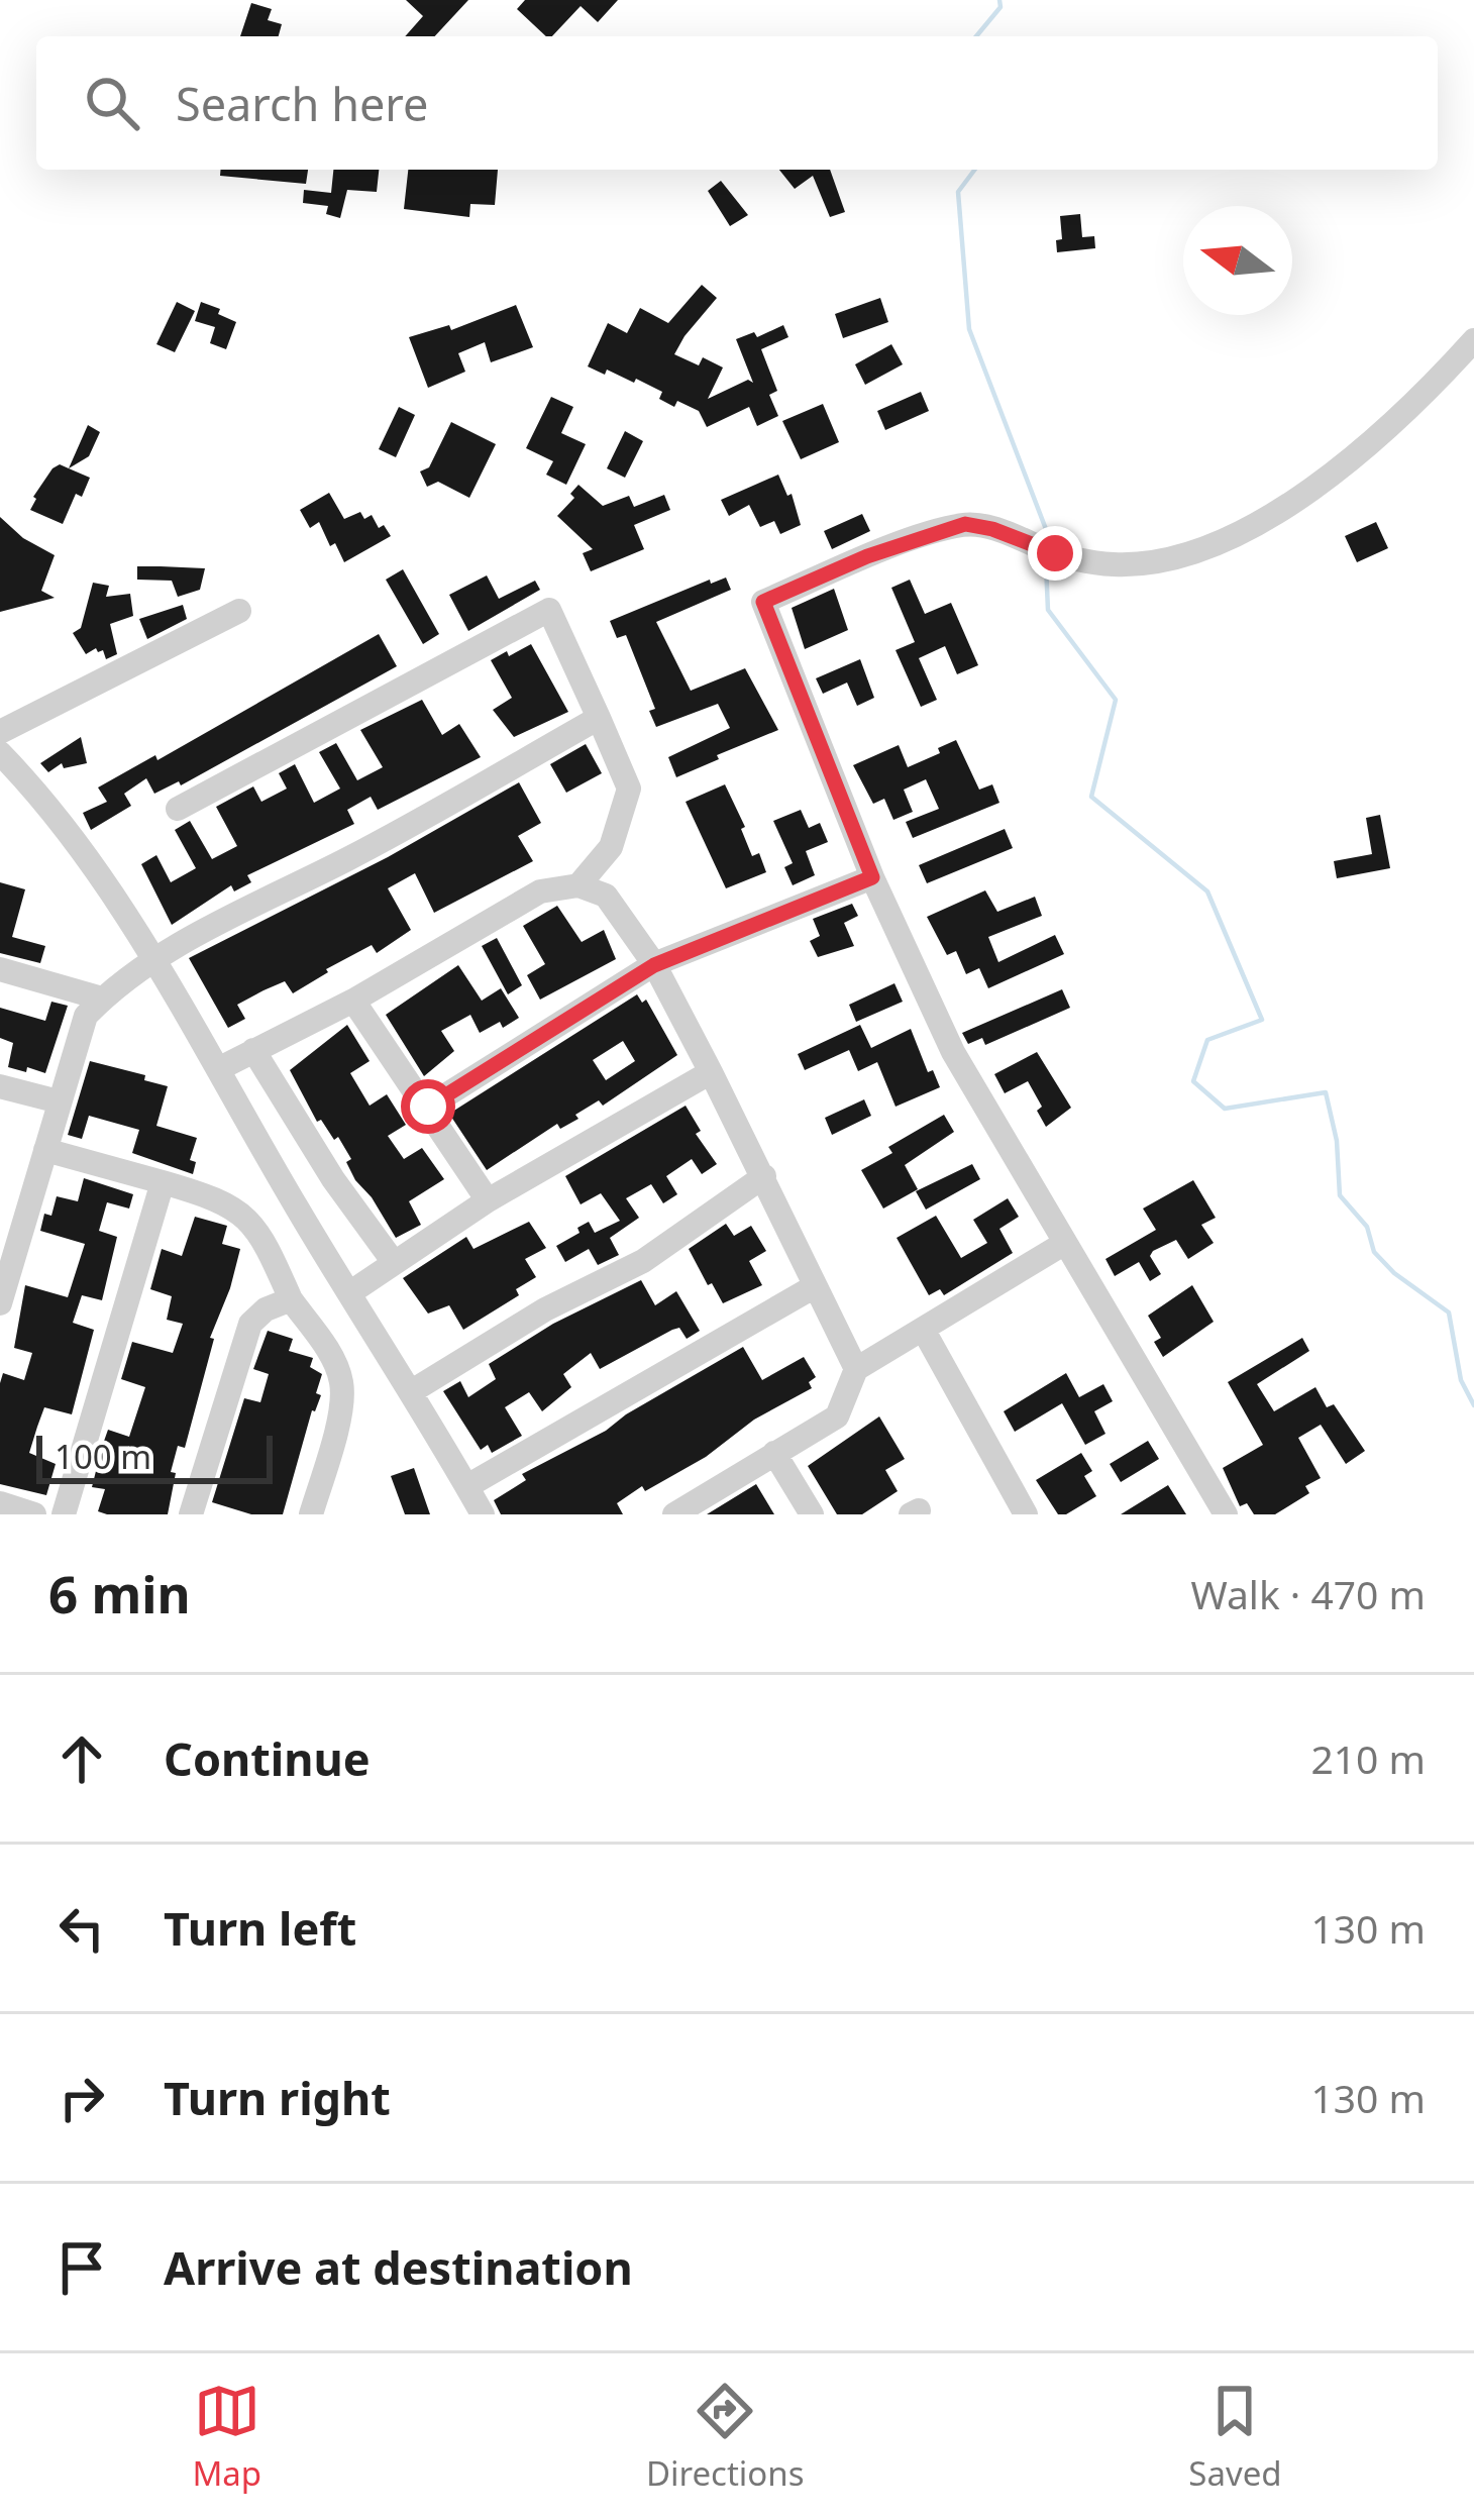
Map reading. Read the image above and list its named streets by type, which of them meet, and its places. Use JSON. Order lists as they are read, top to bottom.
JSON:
{
  "scale_bar": "100 m",
  "north": "left",
  "page": {
    "search": "Search here",
    "scale": "100 m",
    "heading": ["6 min", "Walk · 470 m"],
    "list": [
      ["Continue", "210 m"],
      ["Turn left", "130 m"],
      ["Turn right", "130 m"],
      "Arrive at destination"
    ],
    "nav": ["Map", "Directions", "Saved"]
  }
}
